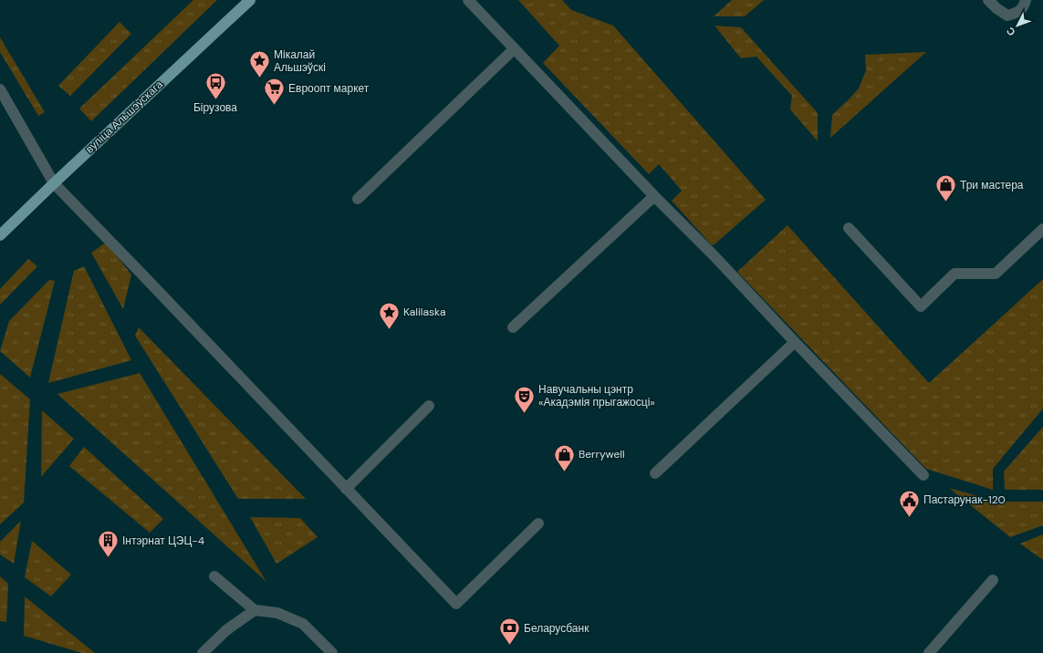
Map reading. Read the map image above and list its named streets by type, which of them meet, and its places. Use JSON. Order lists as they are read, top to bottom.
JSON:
{
  "streets": {
    "main road": ["вуліца Альшэўскага"]
  },
  "places": {
    "place": ["Мікалай Альшэўскі", "Kalilaska"],
    "bus stop": ["Бірузова"],
    "supermarket": ["Евроопт маркет"],
    "shop": ["Три мастера", "Berrywell"],
    "theatre": ["Навучальны цэнтр «Акадэмія прыгажосці»"],
    "public building": ["Пастарунак-120"],
    "building": ["Інтэрнат ЦЭЦ-4"],
    "bank": ["Беларусбанк"]
  },
  "north": "bottom left"
}
